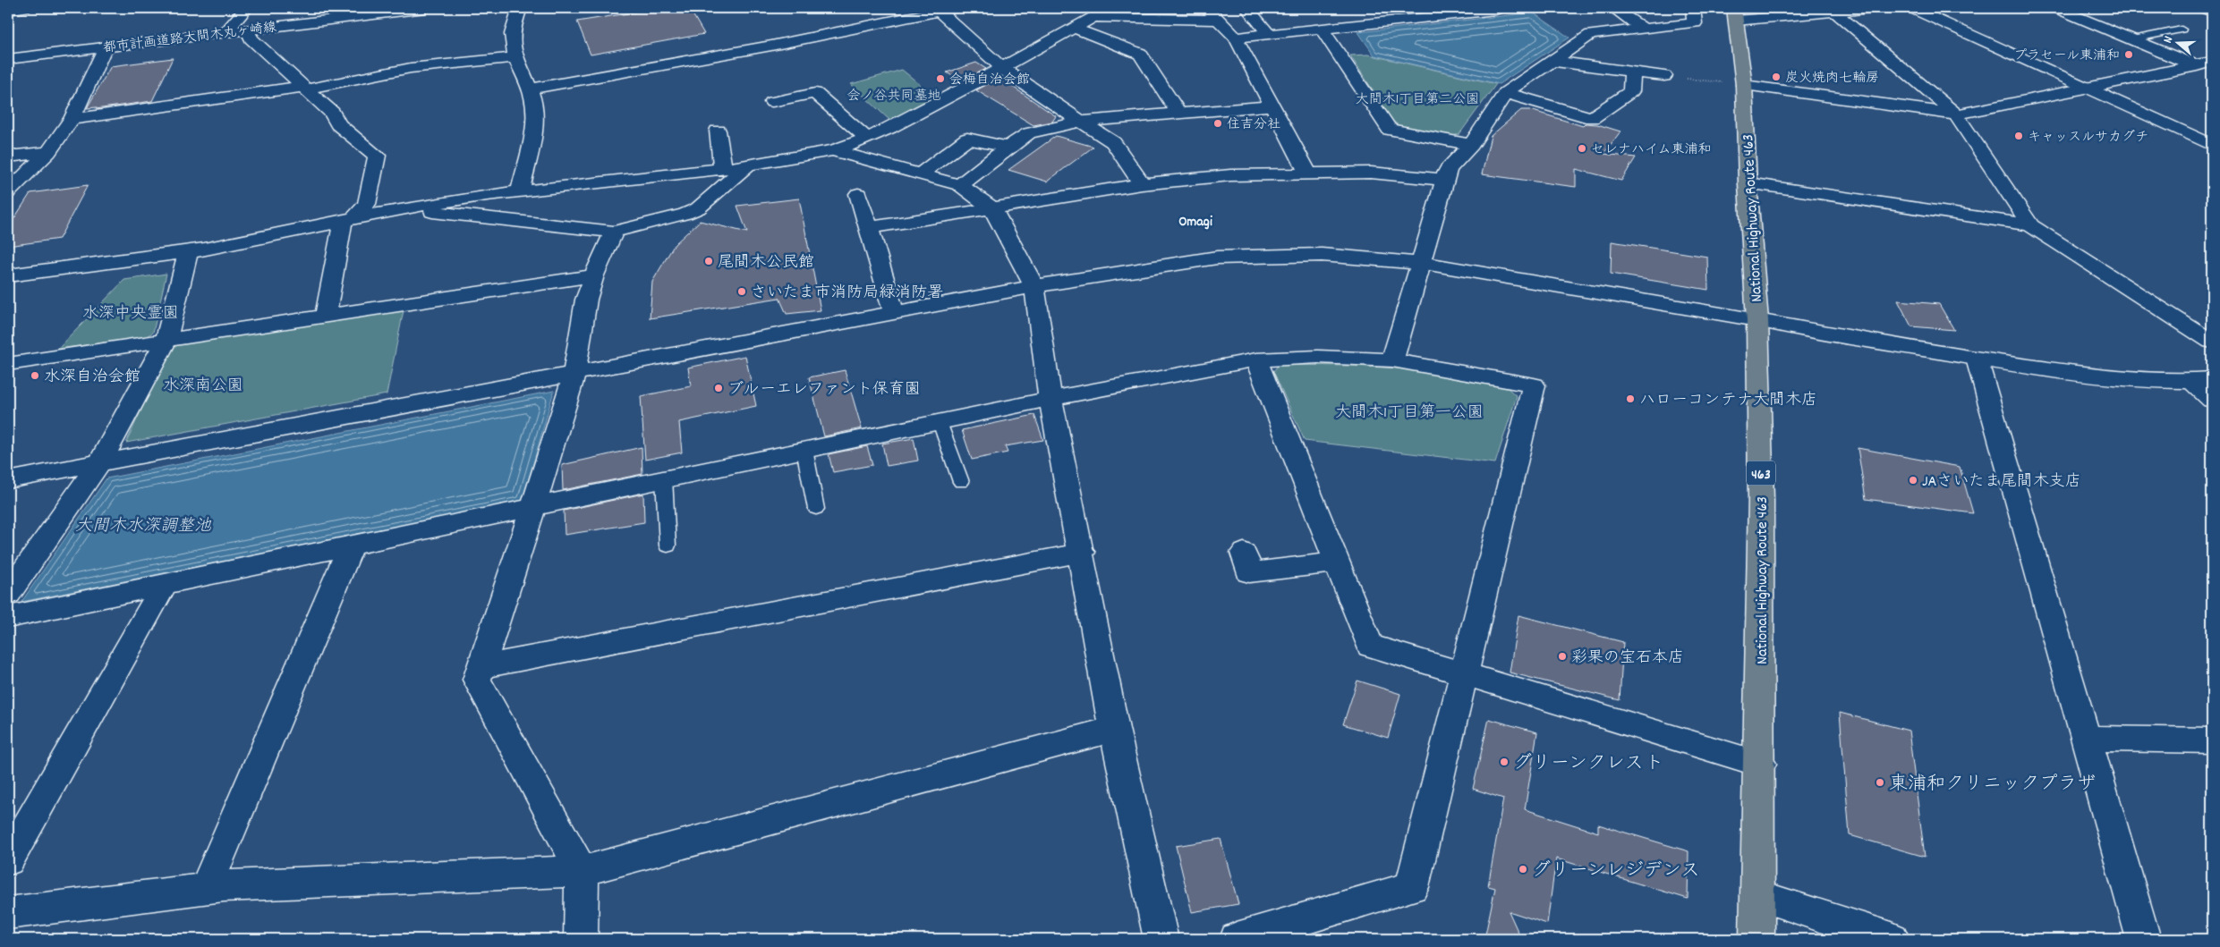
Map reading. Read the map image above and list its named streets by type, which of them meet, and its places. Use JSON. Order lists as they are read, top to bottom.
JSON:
{
  "streets": {
    "highway": ["National Highway Route 463", "463"],
    "street": ["都市計画道路大間木丸ヶ崎線"]
  },
  "districts": ["Omagi"],
  "water": ["大間木水深調整池"],
  "parks": [
    "会ノ谷共同墓地",
    "大間木1丁目第二公園",
    "水深中央霊園",
    "水深南公園",
    "大間木1丁目第一公園"
  ],
  "places": [
    "プラセール東浦和",
    "炭火焼肉七輪房",
    "会梅自治会館",
    "住吉分社",
    "キャッスルサカグチ",
    "セレナハイム東浦和",
    "尾間木公民館",
    "さいたま市消防局緑消防署",
    "水深自治会館",
    "ブルーエレファント保育園",
    "ハローコンテナ大間木店",
    "JAさいたま尾間木支店",
    "彩果の宝石本店",
    "グリーンクレスト",
    "東浦和クリニックプラザ",
    "グリーンレジデンス"
  ],
  "north": "left"
}
